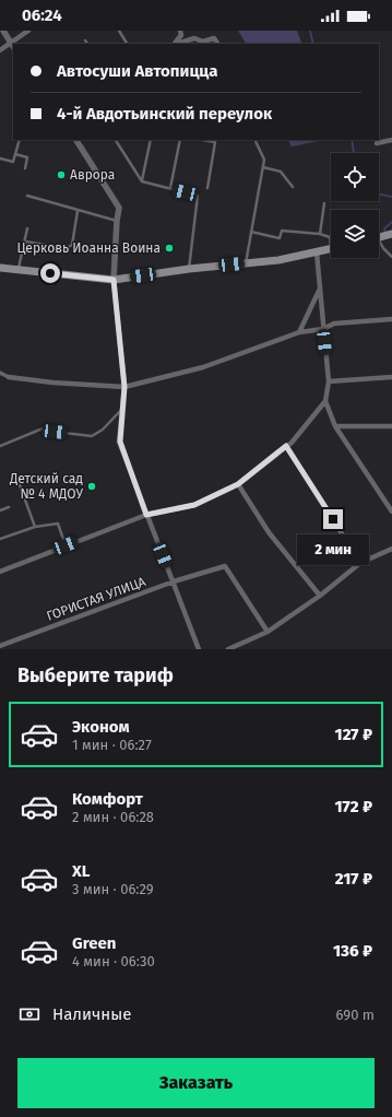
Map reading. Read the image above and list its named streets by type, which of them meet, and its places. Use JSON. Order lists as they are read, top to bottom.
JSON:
{
  "streets": {
    "street": ["ГОРИСТАЯ УЛИЦА"]
  },
  "places": ["Аврора", "Церковь Иоанна Воина", "Детский сад № 4 МДОУ"],
  "page": {
    "status": "06:24",
    "banner": ["Автосуши Автопицца", "4-й Авдотьинский переулок"],
    "bubble": "2 мин",
    "heading": "Выберите тариф",
    "list": [
      {
        "name": "Эконом",
        "note": "1 мин · 06:27",
        "value": "127 ₽"
      },
      {
        "name": "Комфорт",
        "note": "2 мин · 06:28",
        "value": "172 ₽"
      },
      {
        "name": "XL",
        "note": "3 мин · 06:29",
        "value": "217 ₽"
      },
      {
        "name": "Green",
        "note": "4 мин · 06:30",
        "value": "136 ₽"
      }
    ],
    "pay": ["Наличные", "690 m"],
    "buttons": "Заказать"
  }
}
